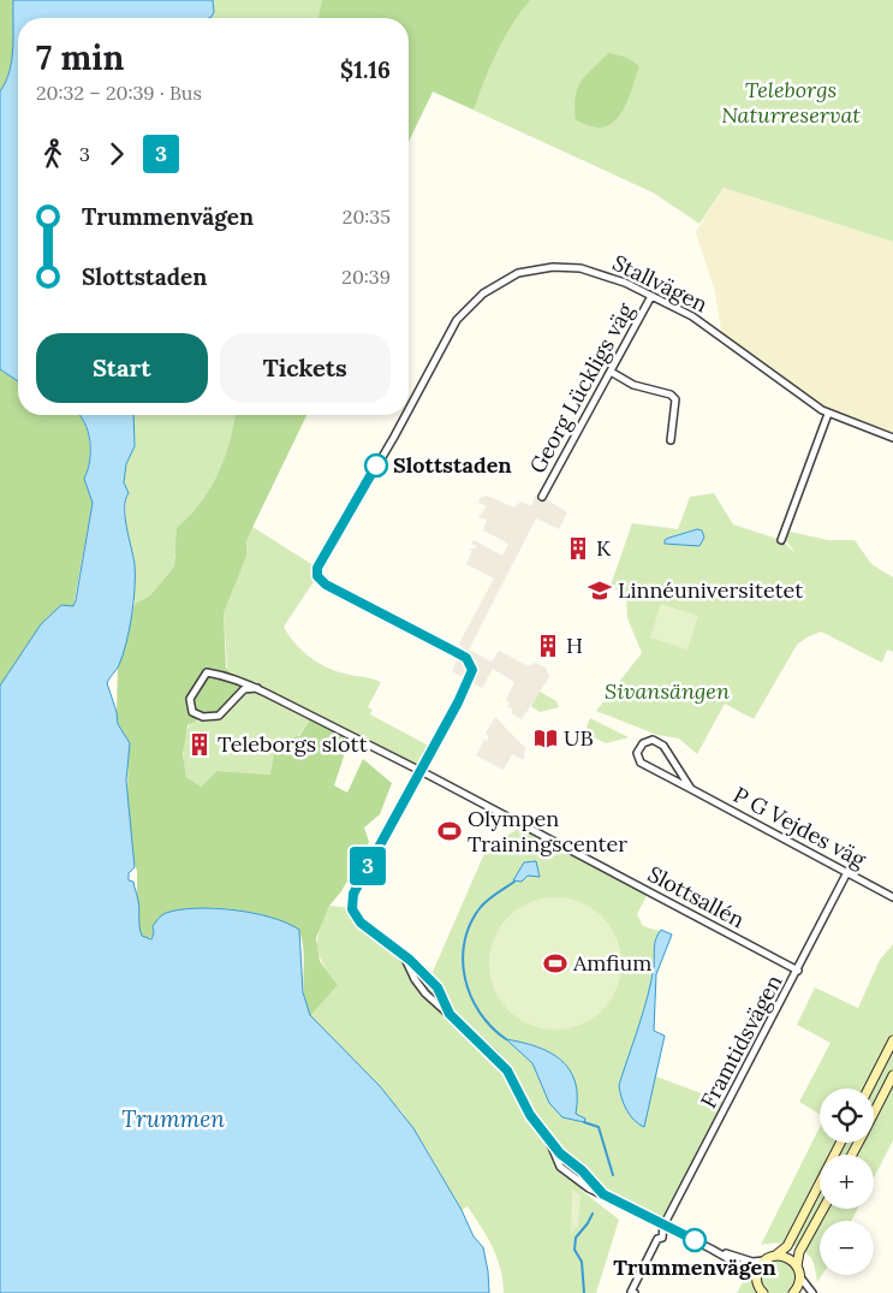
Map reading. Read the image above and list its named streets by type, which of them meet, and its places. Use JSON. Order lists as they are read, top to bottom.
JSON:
{
  "streets": {
    "street": [
      "Stallvägen",
      "Georg Lückligs väg",
      "P G Vejdes väg",
      "Slottsallén",
      "Framtidsvägen"
    ]
  },
  "crossings": [
    ["Stallvägen", "Georg Lückligs väg"],
    ["Stallvägen", "Slottsallén"],
    ["P G Vejdes väg", "Framtidsvägen"],
    ["Slottsallén", "Framtidsvägen"]
  ],
  "water": ["Trummen"],
  "parks": ["Teleborgs Naturreservat", "Sivansängen"],
  "places": {
    "other": ["Slottstaden", "Trummenvägen"],
    "building": ["K", "H", "Teleborgs slott"],
    "school or university": ["Linnéuniversitetet"],
    "library": ["UB"],
    "sports": ["Olympen Trainingscenter", "Amfium"]
  },
  "lines": ["bus line 3"],
  "page": {
    "on_map": "3",
    "heading": ["7 min", "20:32 – 20:39 · Bus", "$1.16"],
    "legs": ["3", "3"],
    "list": [
      {
        "name": "Trummenvägen",
        "value": "20:35"
      },
      {
        "name": "Slottstaden",
        "value": "20:39"
      }
    ],
    "buttons": ["Start", "Tickets"],
    "map_buttons": ["+", "−"]
  }
}
